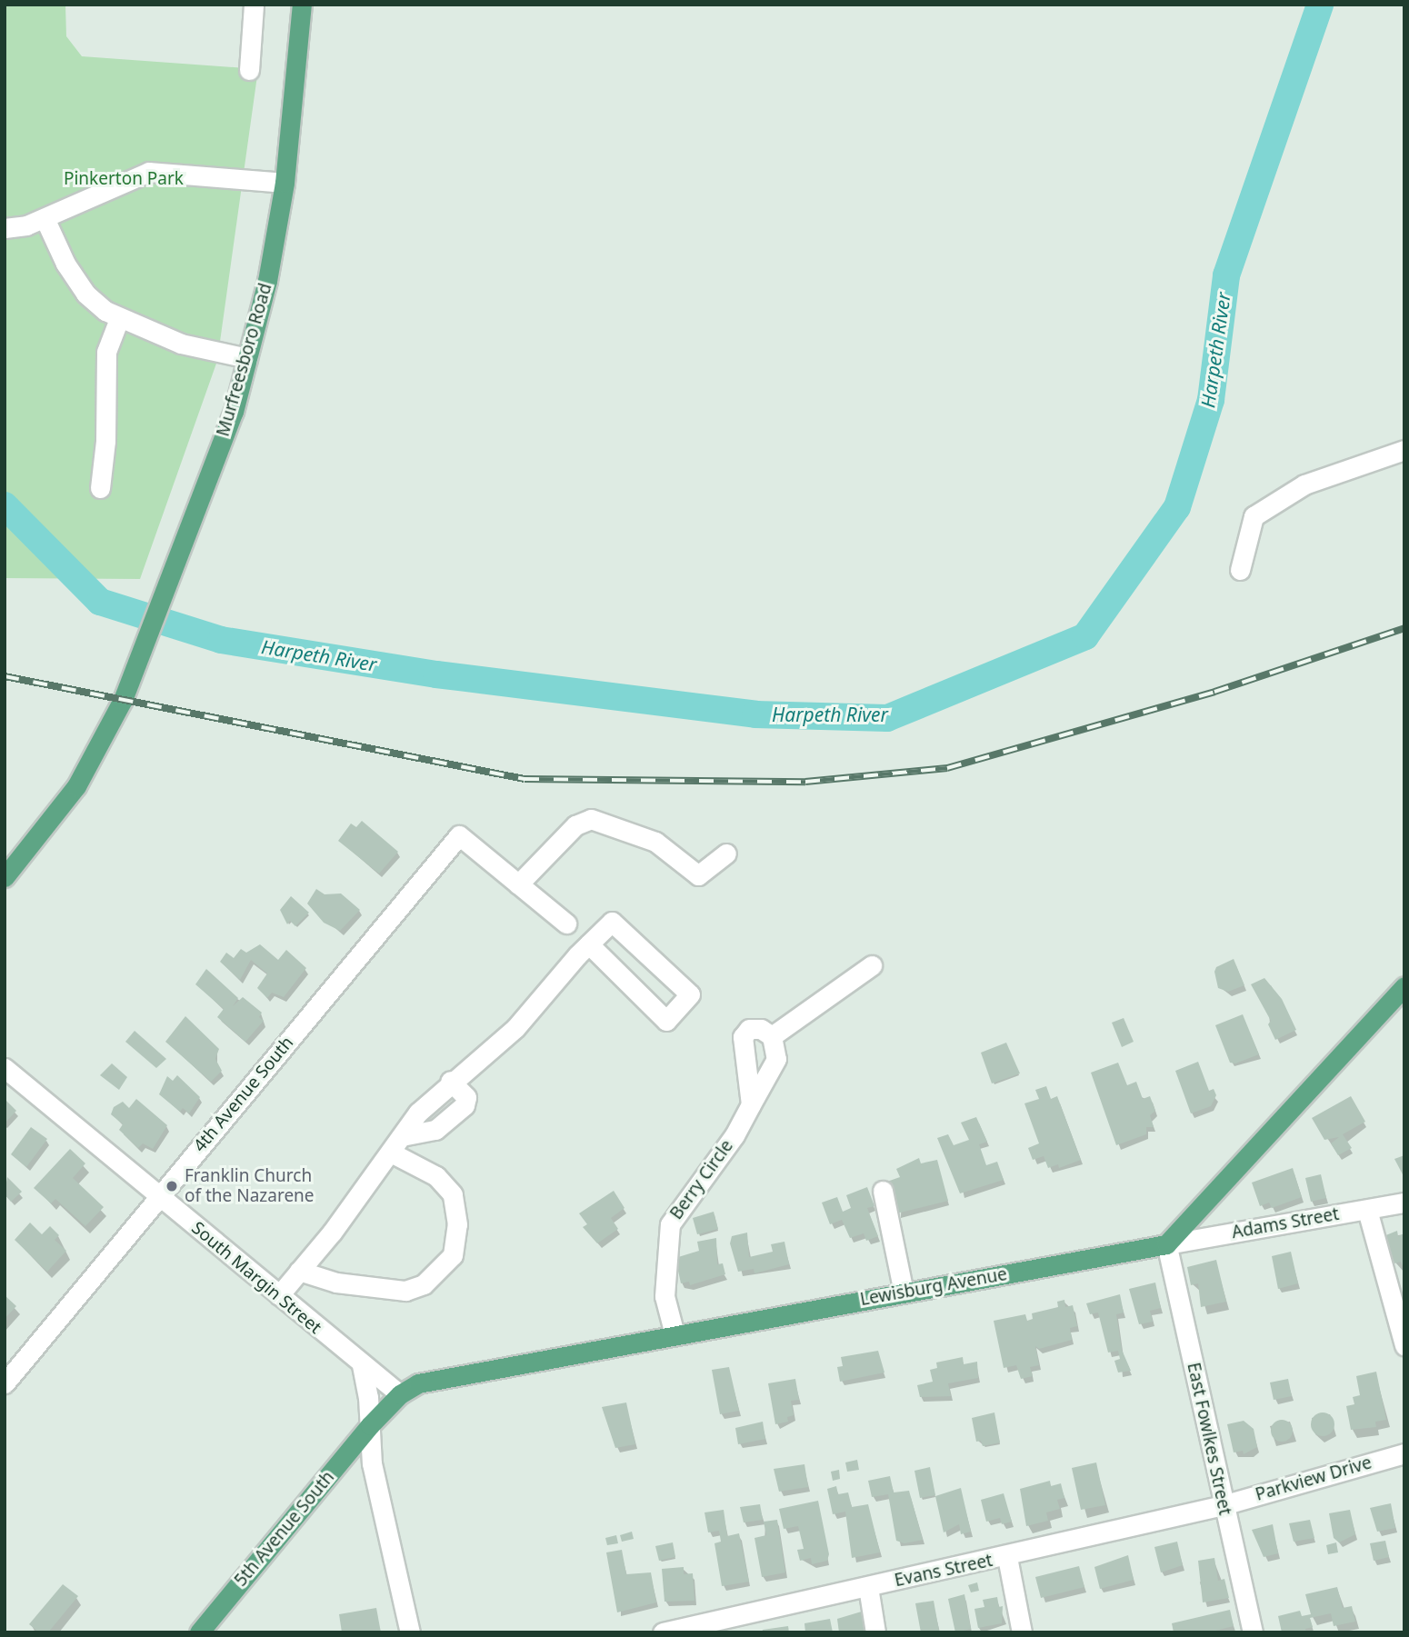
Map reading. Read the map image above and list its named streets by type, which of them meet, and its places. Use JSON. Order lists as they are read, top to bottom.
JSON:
{
  "streets": {
    "main road": ["Murfreesboro Road", "Lewisburg Avenue", "5th Avenue South"],
    "street": [
      "4th Avenue South",
      "Berry Circle",
      "Adams Street",
      "South Margin Street",
      "East Fowlkes Street",
      "Parkview Drive",
      "Evans Street"
    ]
  },
  "crossings": [
    ["4th Avenue South", "South Margin Street"],
    ["Berry Circle", "Lewisburg Avenue"],
    ["Adams Street", "Lewisburg Avenue"],
    ["Adams Street", "East Fowlkes Street"],
    ["South Margin Street", "Lewisburg Avenue"],
    ["Lewisburg Avenue", "East Fowlkes Street"],
    ["Lewisburg Avenue", "5th Avenue South"],
    ["East Fowlkes Street", "Parkview Drive"],
    ["East Fowlkes Street", "Evans Street"],
    ["Parkview Drive", "Evans Street"]
  ],
  "water": ["Harpeth River"],
  "parks": ["Pinkerton Park"],
  "places": ["Franklin Church of the Nazarene"]
}
